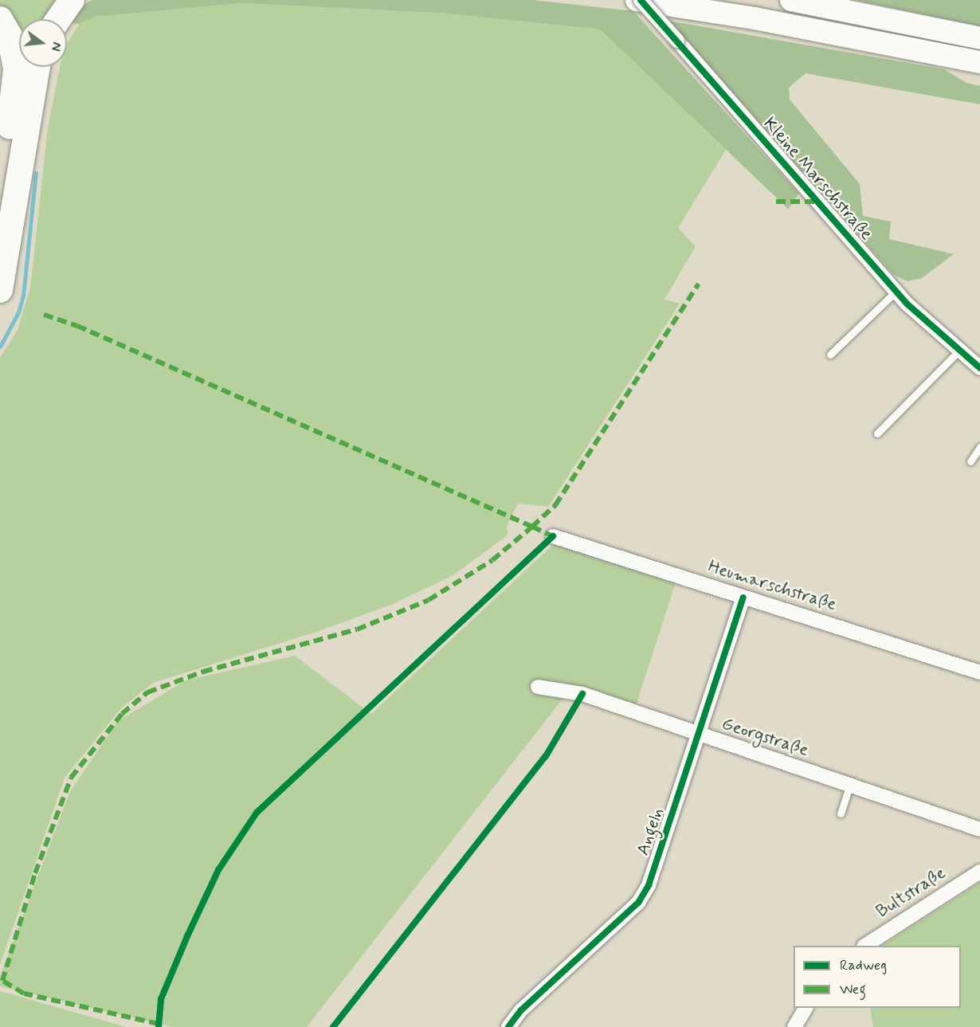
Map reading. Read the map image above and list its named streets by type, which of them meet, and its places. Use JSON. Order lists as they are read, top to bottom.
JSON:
{
  "streets": {
    "street": [
      "Kleine Marschstraße",
      "Heumarschstraße",
      "Georgstraße",
      "Angeln",
      "Bultstraße"
    ]
  },
  "crossings": [
    ["Heumarschstraße", "Angeln"],
    ["Georgstraße", "Angeln"]
  ],
  "legend": ["Radweg", "Weg"],
  "north": "right"
}
